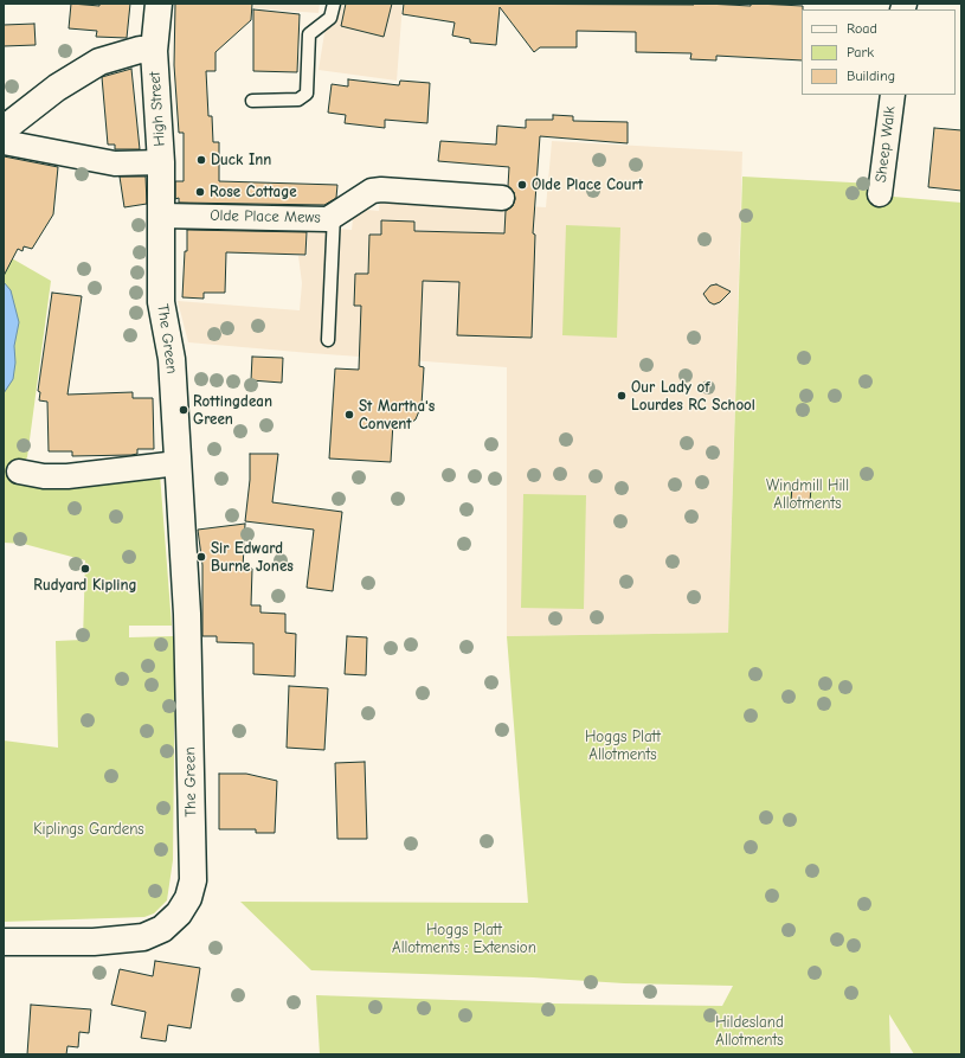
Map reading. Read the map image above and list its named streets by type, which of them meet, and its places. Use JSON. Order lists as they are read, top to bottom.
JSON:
{
  "streets": {
    "main road": ["High Street", "The Green"],
    "street": ["Sheep Walk", "Olde Place Mews"]
  },
  "crossings": [
    ["High Street", "Olde Place Mews"],
    ["High Street", "The Green"],
    ["Olde Place Mews", "The Green"]
  ],
  "parks": [
    "Windmill Hill Allotments",
    "Hoggs Platt Allotments",
    "Kiplings Gardens",
    "Hoggs Platt Allotments : Extension",
    "Hildesland Allotments"
  ],
  "places": [
    "Duck Inn",
    "Olde Place Court",
    "Rose Cottage",
    "Our Lady of Lourdes RC School",
    "Rottingdean Green",
    "St Martha's Convent",
    "Sir Edward Burne Jones",
    "Rudyard Kipling"
  ],
  "legend": ["Road", "Park", "Building"]
}
